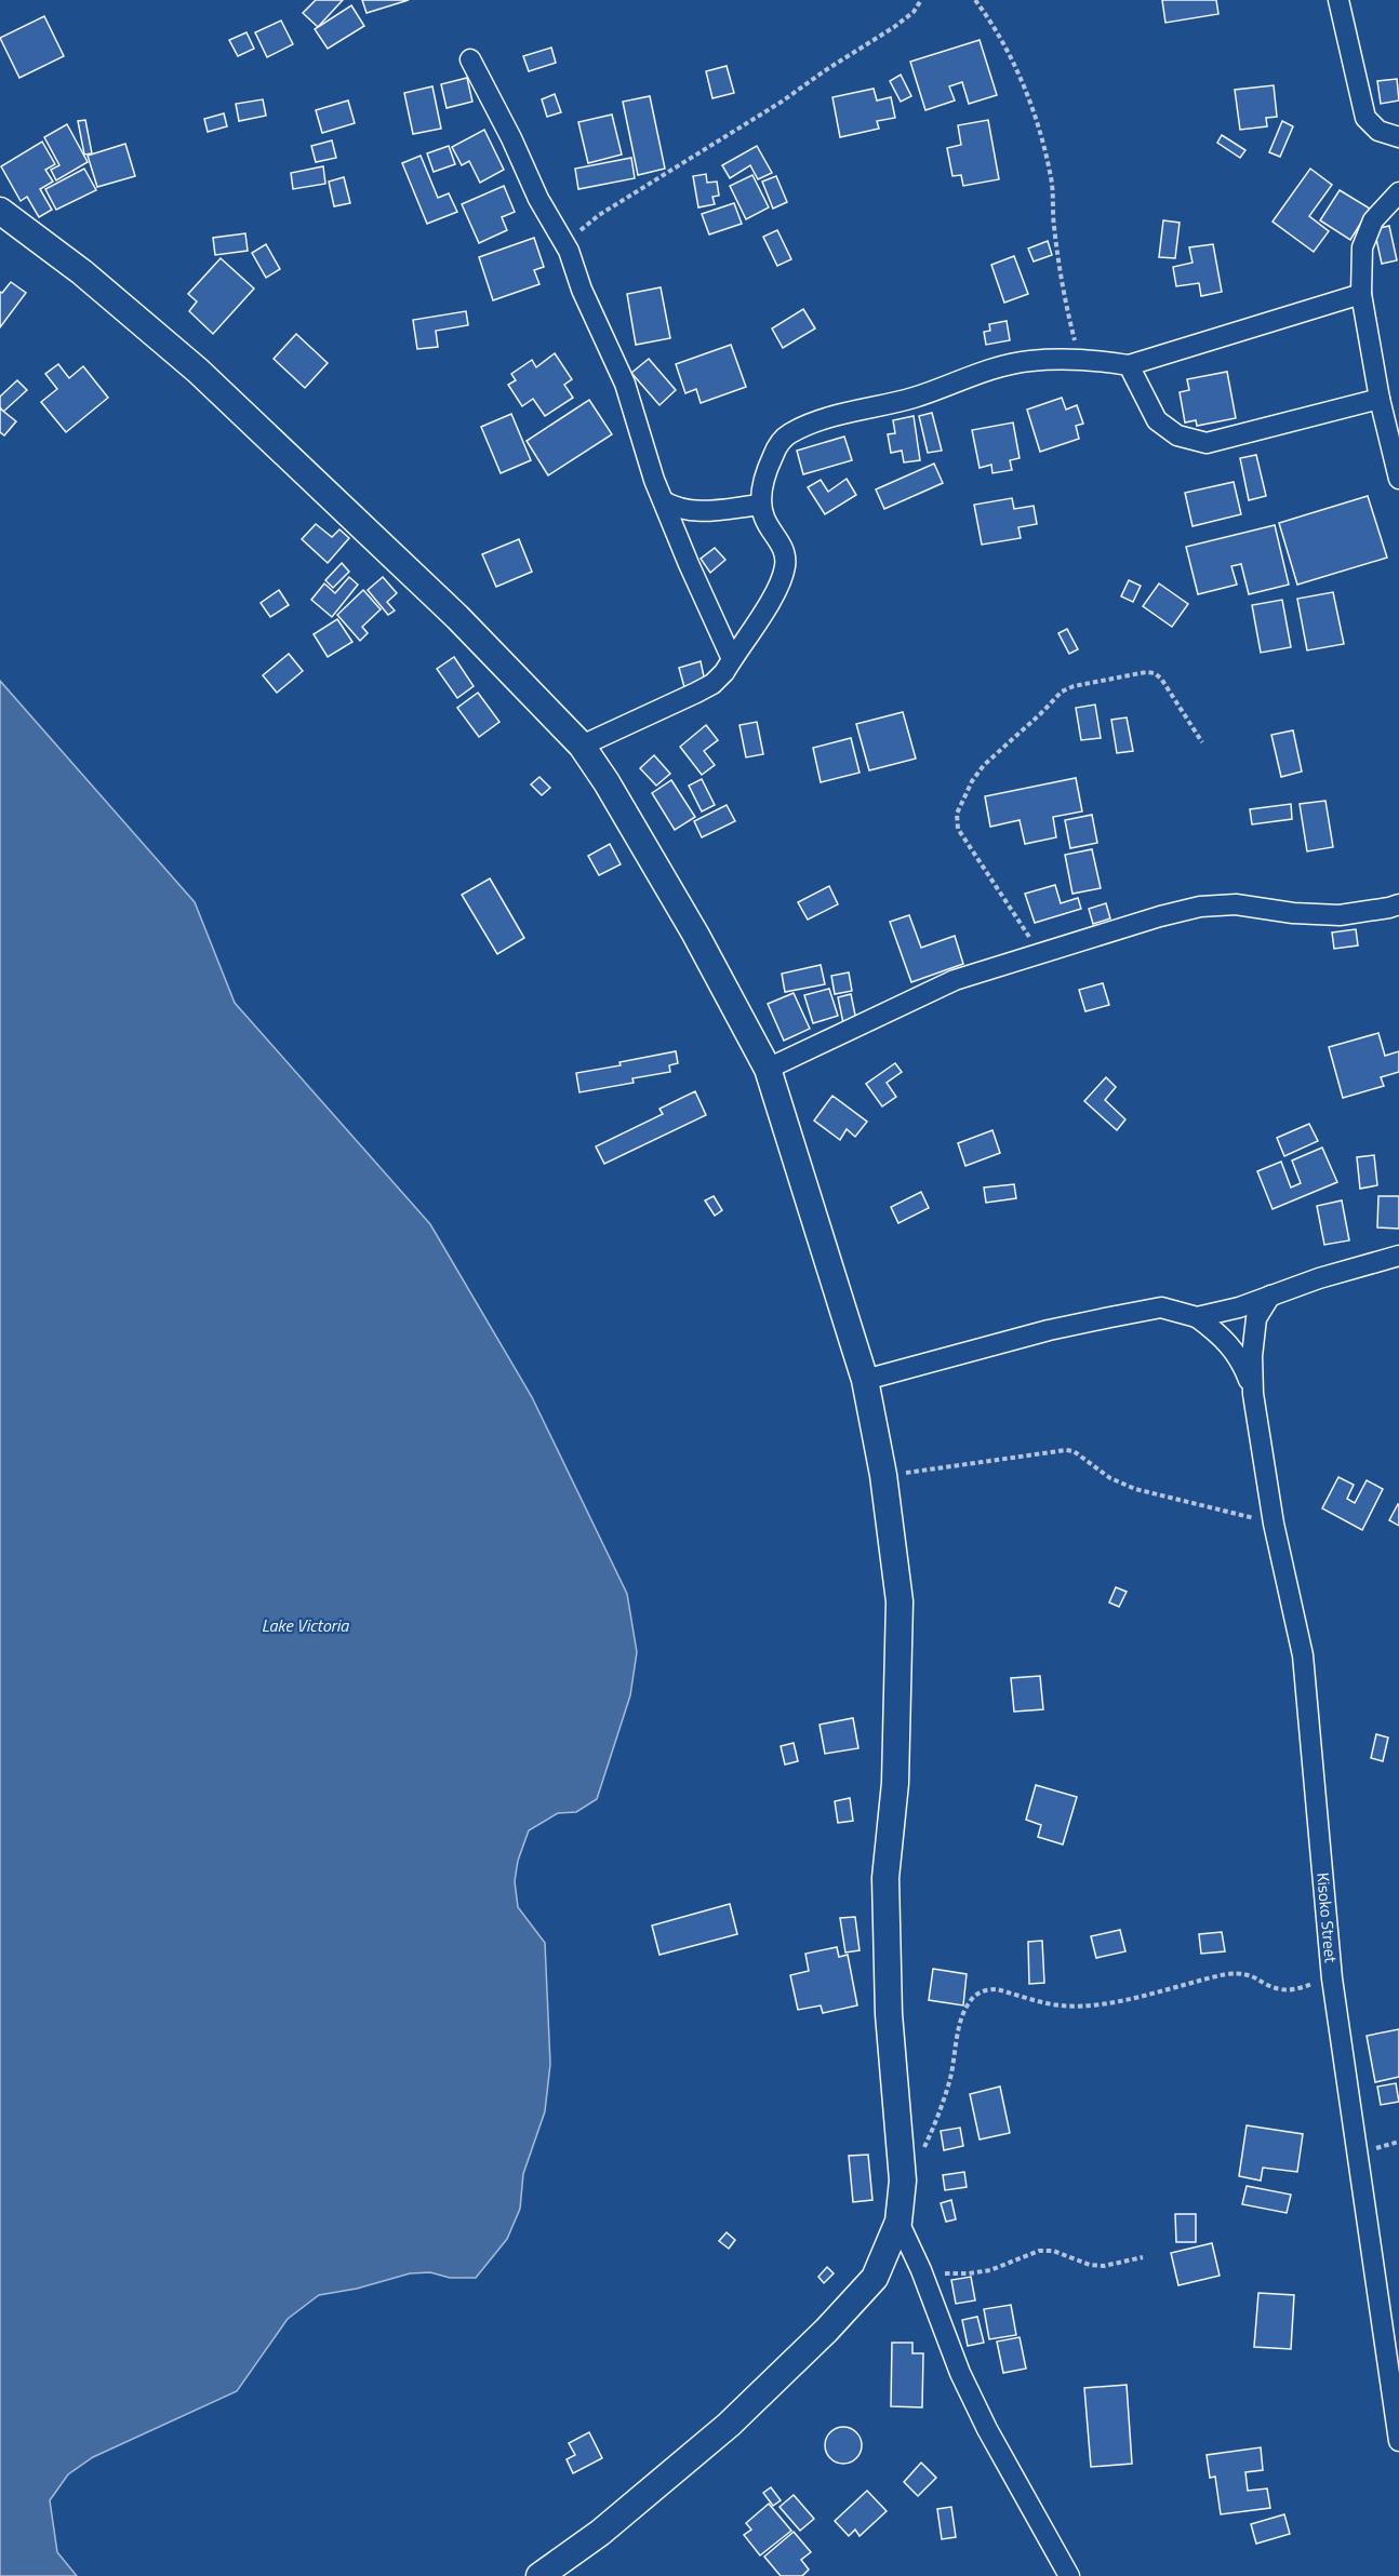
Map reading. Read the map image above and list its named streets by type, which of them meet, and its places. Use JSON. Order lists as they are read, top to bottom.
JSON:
{
  "streets": {
    "street": ["Kisoko Street"]
  },
  "water": ["Lake Victoria"]
}
